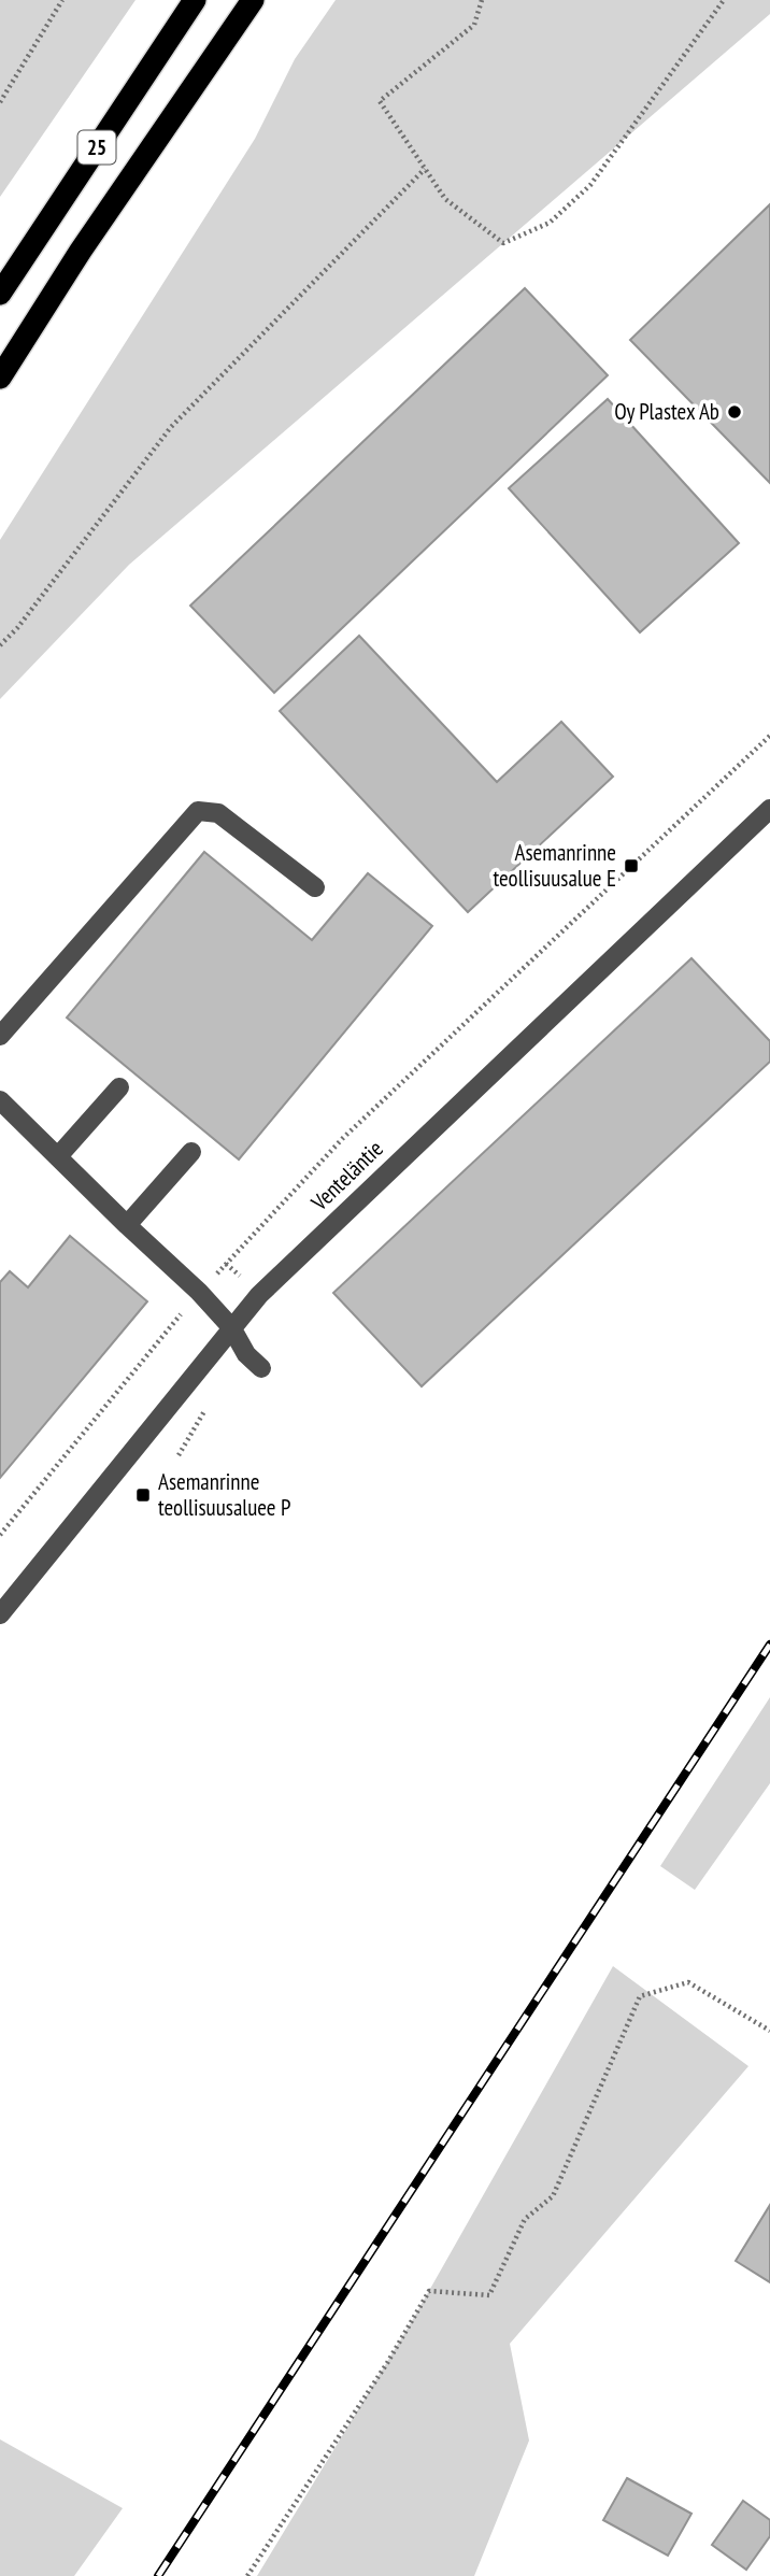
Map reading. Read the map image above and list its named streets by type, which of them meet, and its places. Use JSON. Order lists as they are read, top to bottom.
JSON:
{
  "streets": {
    "highway": ["25"],
    "street": ["Venteläntie"]
  },
  "places": {
    "other": ["Oy Plastex Ab"],
    "transit": ["Asemanrinne teollisuusalue E", "Asemanrinne teollisuusaluee P"]
  }
}
